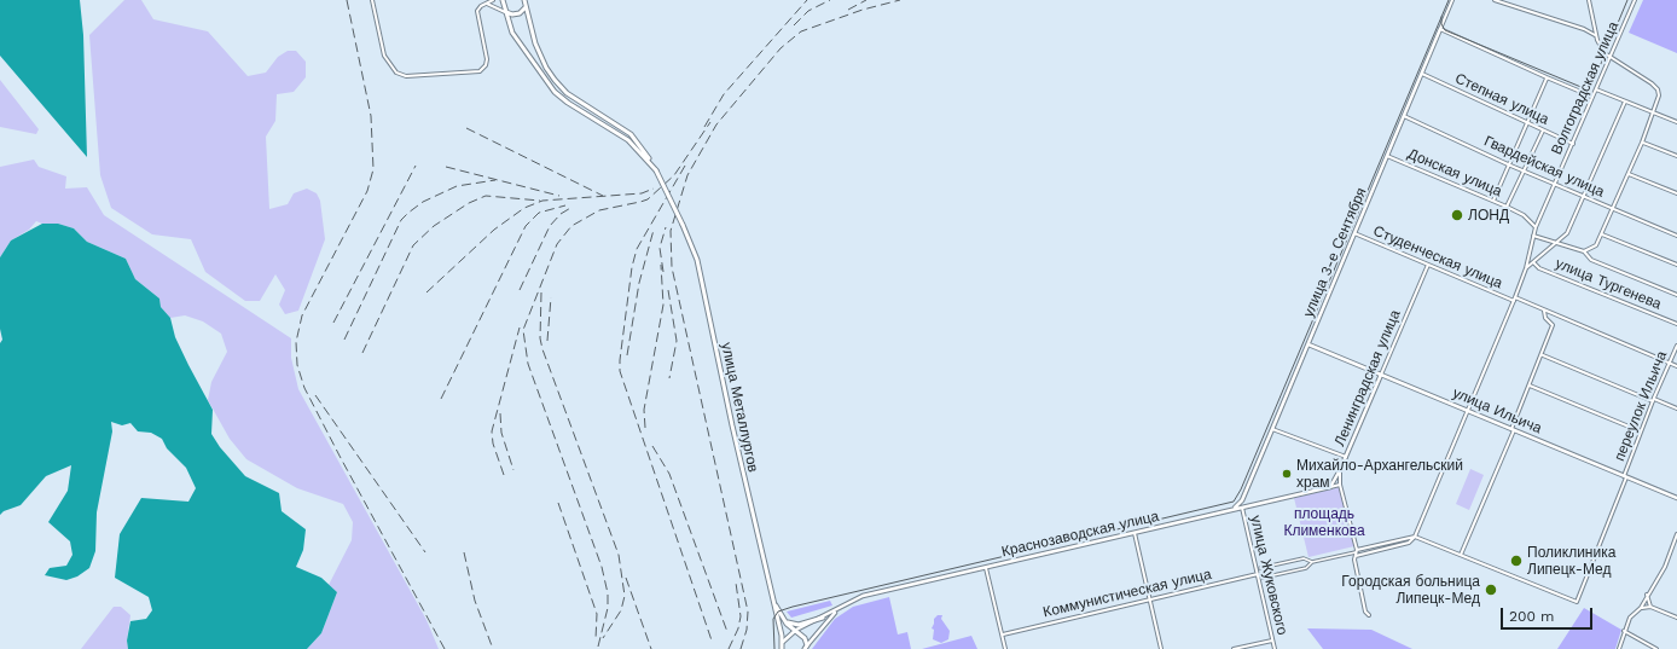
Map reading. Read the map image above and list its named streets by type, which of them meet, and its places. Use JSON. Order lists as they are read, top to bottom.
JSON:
{
  "streets": {
    "main road": ["улица Металлургов"],
    "street": [
      "Волгоградская улица",
      "Степная улица",
      "Гвардейская улица",
      "Донская улица",
      "улица 3-е Сентября",
      "Студенческая улица",
      "улица Тургенева",
      "Ленинградская улица",
      "переулок Ильича",
      "улица Ильича",
      "Краснозаводская улица",
      "улица Жуковского",
      "Коммунистическая улица"
    ]
  },
  "crossings": [
    ["Волгоградская улица", "Степная улица"],
    ["Волгоградская улица", "Гвардейская улица"],
    ["Волгоградская улица", "Донская улица"],
    ["Волгоградская улица", "Студенческая улица"],
    ["Волгоградская улица", "улица Тургенева"],
    ["Волгоградская улица", "улица Ильича"],
    ["Степная улица", "улица 3-е Сентября"],
    ["Гвардейская улица", "улица 3-е Сентября"],
    ["Донская улица", "улица 3-е Сентября"],
    ["улица 3-е Сентября", "Студенческая улица"],
    ["улица 3-е Сентября", "улица Ильича"],
    ["улица 3-е Сентября", "Краснозаводская улица"],
    ["Студенческая улица", "Ленинградская улица"],
    ["Студенческая улица", "переулок Ильича"],
    ["Ленинградская улица", "улица Ильича"],
    ["Ленинградская улица", "Краснозаводская улица"],
    ["переулок Ильича", "улица Ильича"],
    ["Краснозаводская улица", "улица Жуковского"],
    ["улица Жуковского", "Коммунистическая улица"]
  ],
  "parks": ["площадь Клименкова"],
  "places": [
    "ЛОНД",
    "Михайло-Архангельский храм",
    "Поликлиника Липецк-Мед",
    "Городская больница Липецк-Мед"
  ],
  "scale_bar": "200 m"
}
